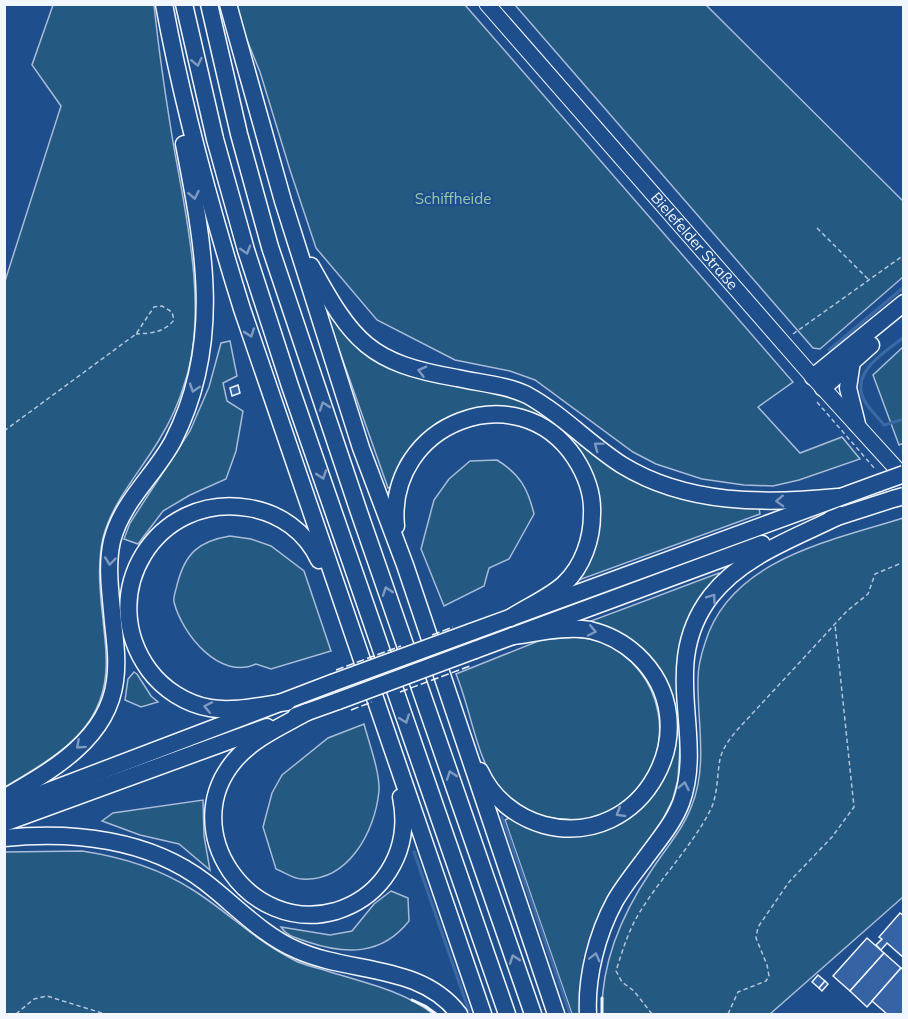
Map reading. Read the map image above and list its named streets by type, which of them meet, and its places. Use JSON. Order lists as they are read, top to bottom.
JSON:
{
  "streets": {
    "main road": ["Bielefelder Straße"]
  },
  "parks": ["Schiffheide"]
}
